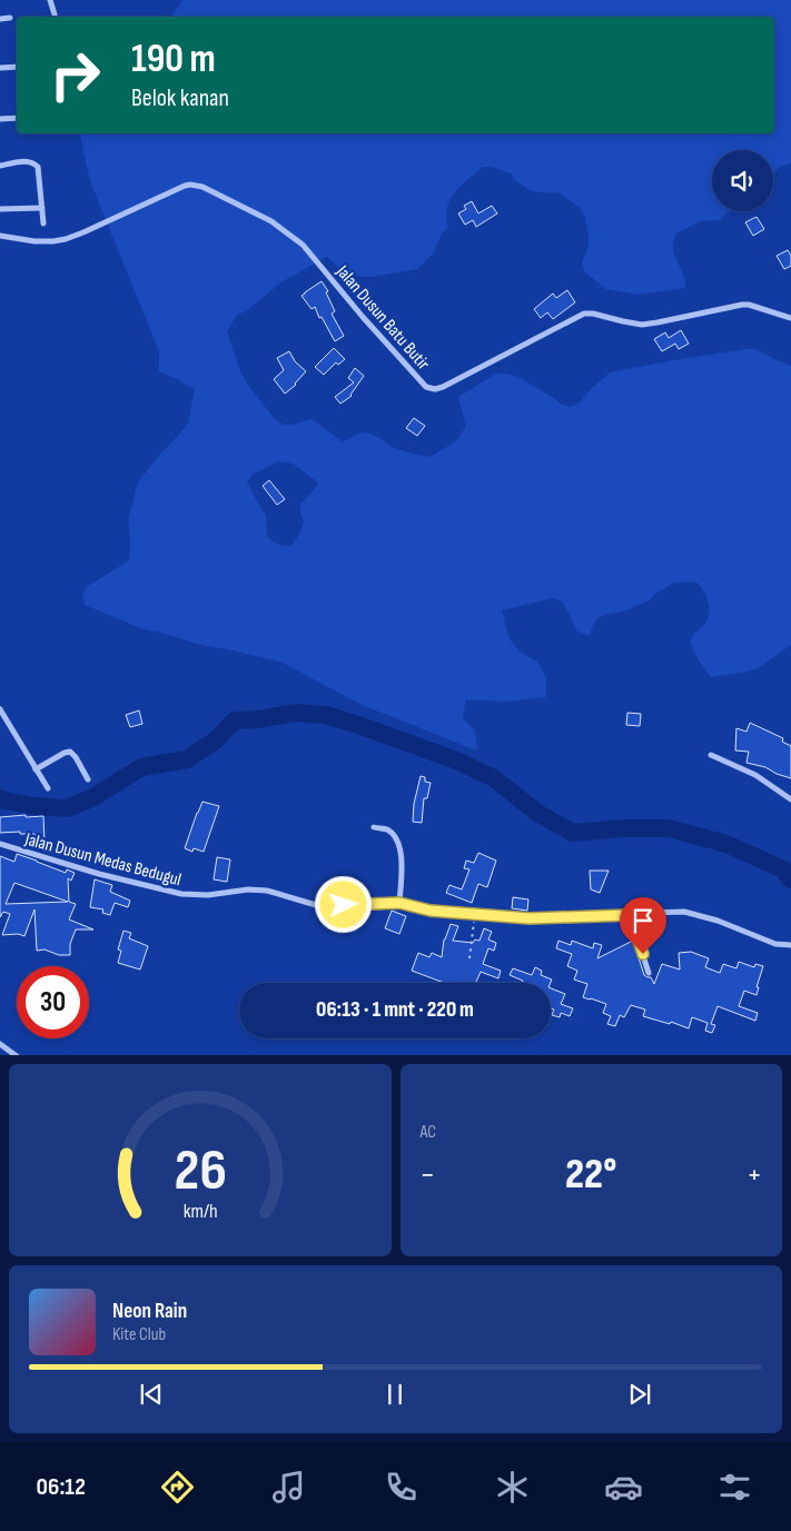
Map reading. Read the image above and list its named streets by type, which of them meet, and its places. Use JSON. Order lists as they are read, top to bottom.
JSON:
{
  "streets": {
    "street": ["Jalan Dusun Batu Butir", "Jalan Dusun Medas Bedugul"]
  },
  "page": {
    "turn": ["190 m", "Belok kanan"],
    "limit": "30",
    "trip": "06:13 · 1 mnt · 220 m",
    "tile": "AC",
    "heat": ["−", "22°", "+"],
    "song": ["Neon Rain", "Kite Club"],
    "tabs": "06:12",
    "gauge": ["26", "km/h"]
  }
}
